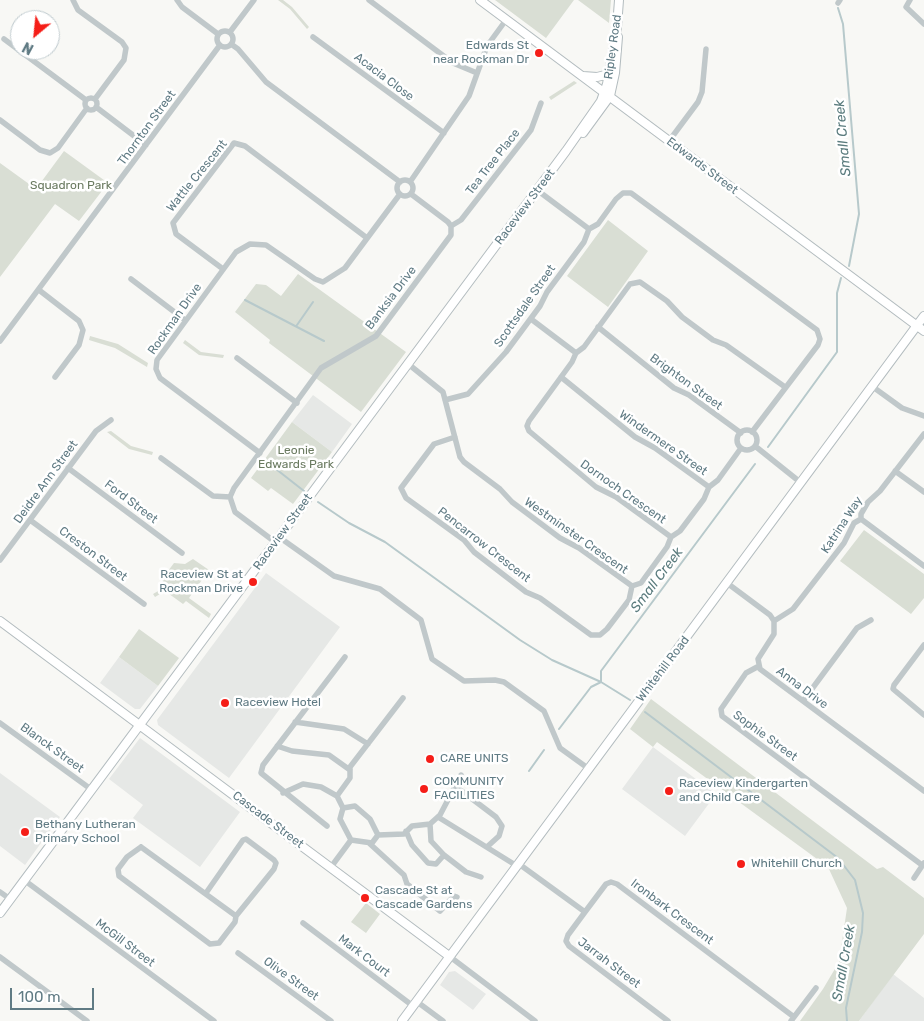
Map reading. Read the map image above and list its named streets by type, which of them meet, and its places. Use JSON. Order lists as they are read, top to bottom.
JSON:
{
  "streets": {
    "street": [
      "Ripley Road",
      "Acacia Close",
      "Thornton Street",
      "Tea Tree Place",
      "Edwards Street",
      "Wattle Crescent",
      "Raceview Street",
      "Banksia Drive",
      "Scottsdale Street",
      "Rockman Drive",
      "Brighton Street",
      "Windermere Street",
      "Deidre Ann Street",
      "Dornoch Crescent",
      "Ford Street",
      "Katrina Way",
      "Westminster Crescent",
      "Pencarrow Crescent",
      "Creston Street",
      "Whitehill Road",
      "Anna Drive",
      "Sophie Street",
      "Blanck Street",
      "Cascade Street",
      "Ironbark Crescent",
      "McGill Street",
      "Mark Court",
      "Jarrah Street",
      "Olive Street"
    ]
  },
  "crossings": [
    ["Ripley Road", "Edwards Street"],
    ["Ripley Road", "Raceview Street"],
    ["Tea Tree Place", "Banksia Drive"],
    ["Edwards Street", "Raceview Street"],
    ["Edwards Street", "Whitehill Road"],
    ["Wattle Crescent", "Rockman Drive"],
    ["Raceview Street", "Westminster Crescent"],
    ["Raceview Street", "Blanck Street"],
    ["Raceview Street", "Cascade Street"],
    ["Raceview Street", "McGill Street"],
    ["Banksia Drive", "Rockman Drive"],
    ["Scottsdale Street", "Westminster Crescent"],
    ["Brighton Street", "Dornoch Crescent"],
    ["Brighton Street", "Westminster Crescent"],
    ["Windermere Street", "Dornoch Crescent"],
    ["Windermere Street", "Westminster Crescent"],
    ["Deidre Ann Street", "Ford Street"],
    ["Deidre Ann Street", "Creston Street"],
    ["Dornoch Crescent", "Westminster Crescent"],
    ["Katrina Way", "Anna Drive"],
    ["Westminster Crescent", "Pencarrow Crescent"],
    ["Whitehill Road", "Cascade Street"],
    ["Whitehill Road", "Mark Court"],
    ["Anna Drive", "Sophie Street"],
    ["Ironbark Crescent", "Jarrah Street"]
  ],
  "water": ["Small Creek"],
  "parks": ["Squadron Park", "Leonie Edwards Park"],
  "places": [
    "Edwards St near Rockman Dr",
    "Raceview St at Rockman Drive",
    "Raceview Hotel",
    "CARE UNITS",
    "COMMUNITY FACILITIES",
    "Raceview Kindergarten and Child Care",
    "Bethany Lutheran Primary School",
    "Whitehill Church",
    "Cascade St at Cascade Gardens"
  ],
  "scale_bar": "100 m",
  "north": "bottom left"
}
